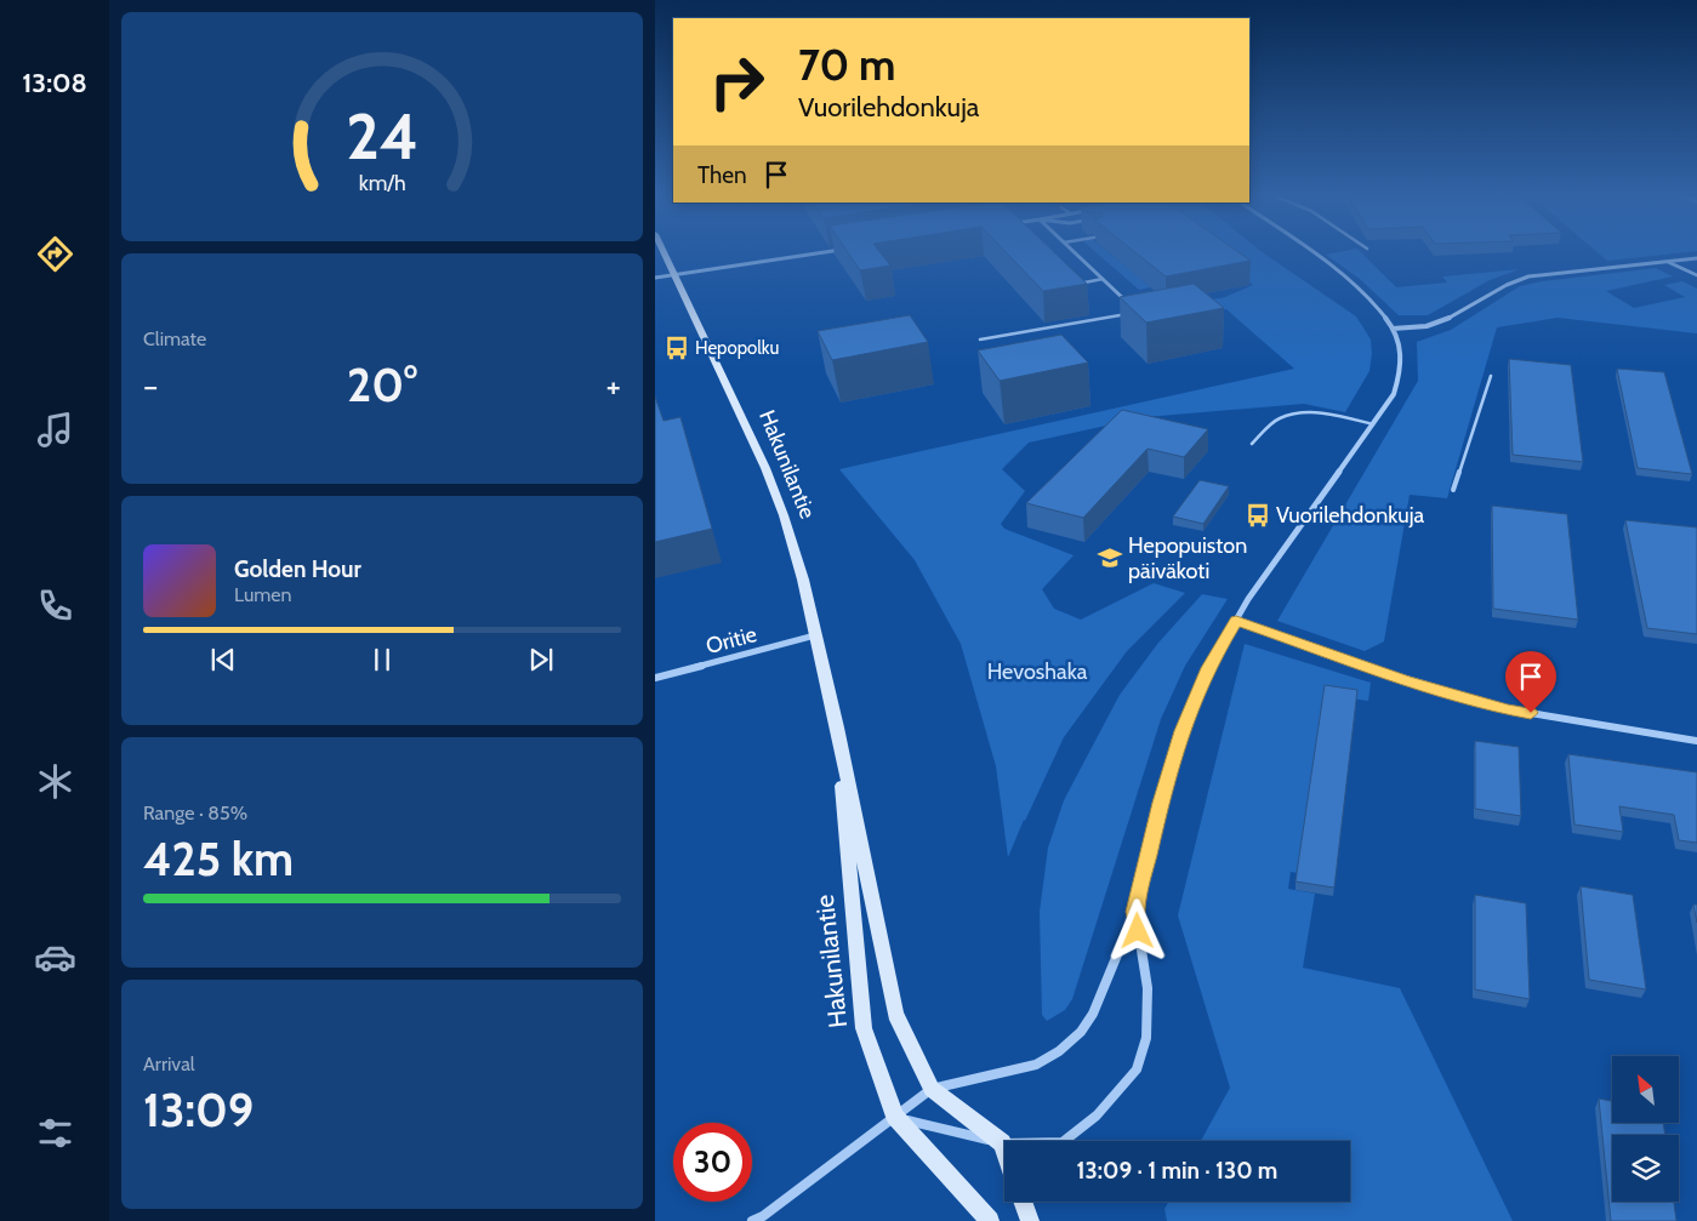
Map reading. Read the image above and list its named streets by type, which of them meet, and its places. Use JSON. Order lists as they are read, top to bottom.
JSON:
{
  "streets": {
    "main road": ["Hakunilantie"],
    "street": ["Oritie"]
  },
  "crossings": [
    ["Hakunilantie", "Oritie"]
  ],
  "parks": ["Hevoshaka"],
  "places": {
    "bus stop": ["Hepopolku", "Vuorilehdonkuja"],
    "school or university": ["Hepopuiston päiväkoti"]
  },
  "north": "top left",
  "page": {
    "tabs": "13:08",
    "turn": ["70 m", "Vuorilehdonkuja"],
    "then": "Then",
    "tile": [
      "Climate",
      ["Range · 85%", "425 km"],
      ["Arrival", "13:09"]
    ],
    "heat": ["−", "20°", "+"],
    "song": ["Golden Hour", "Lumen"],
    "limit": "30",
    "trip": "13:09 · 1 min · 130 m",
    "gauge": ["24", "km/h"]
  }
}
